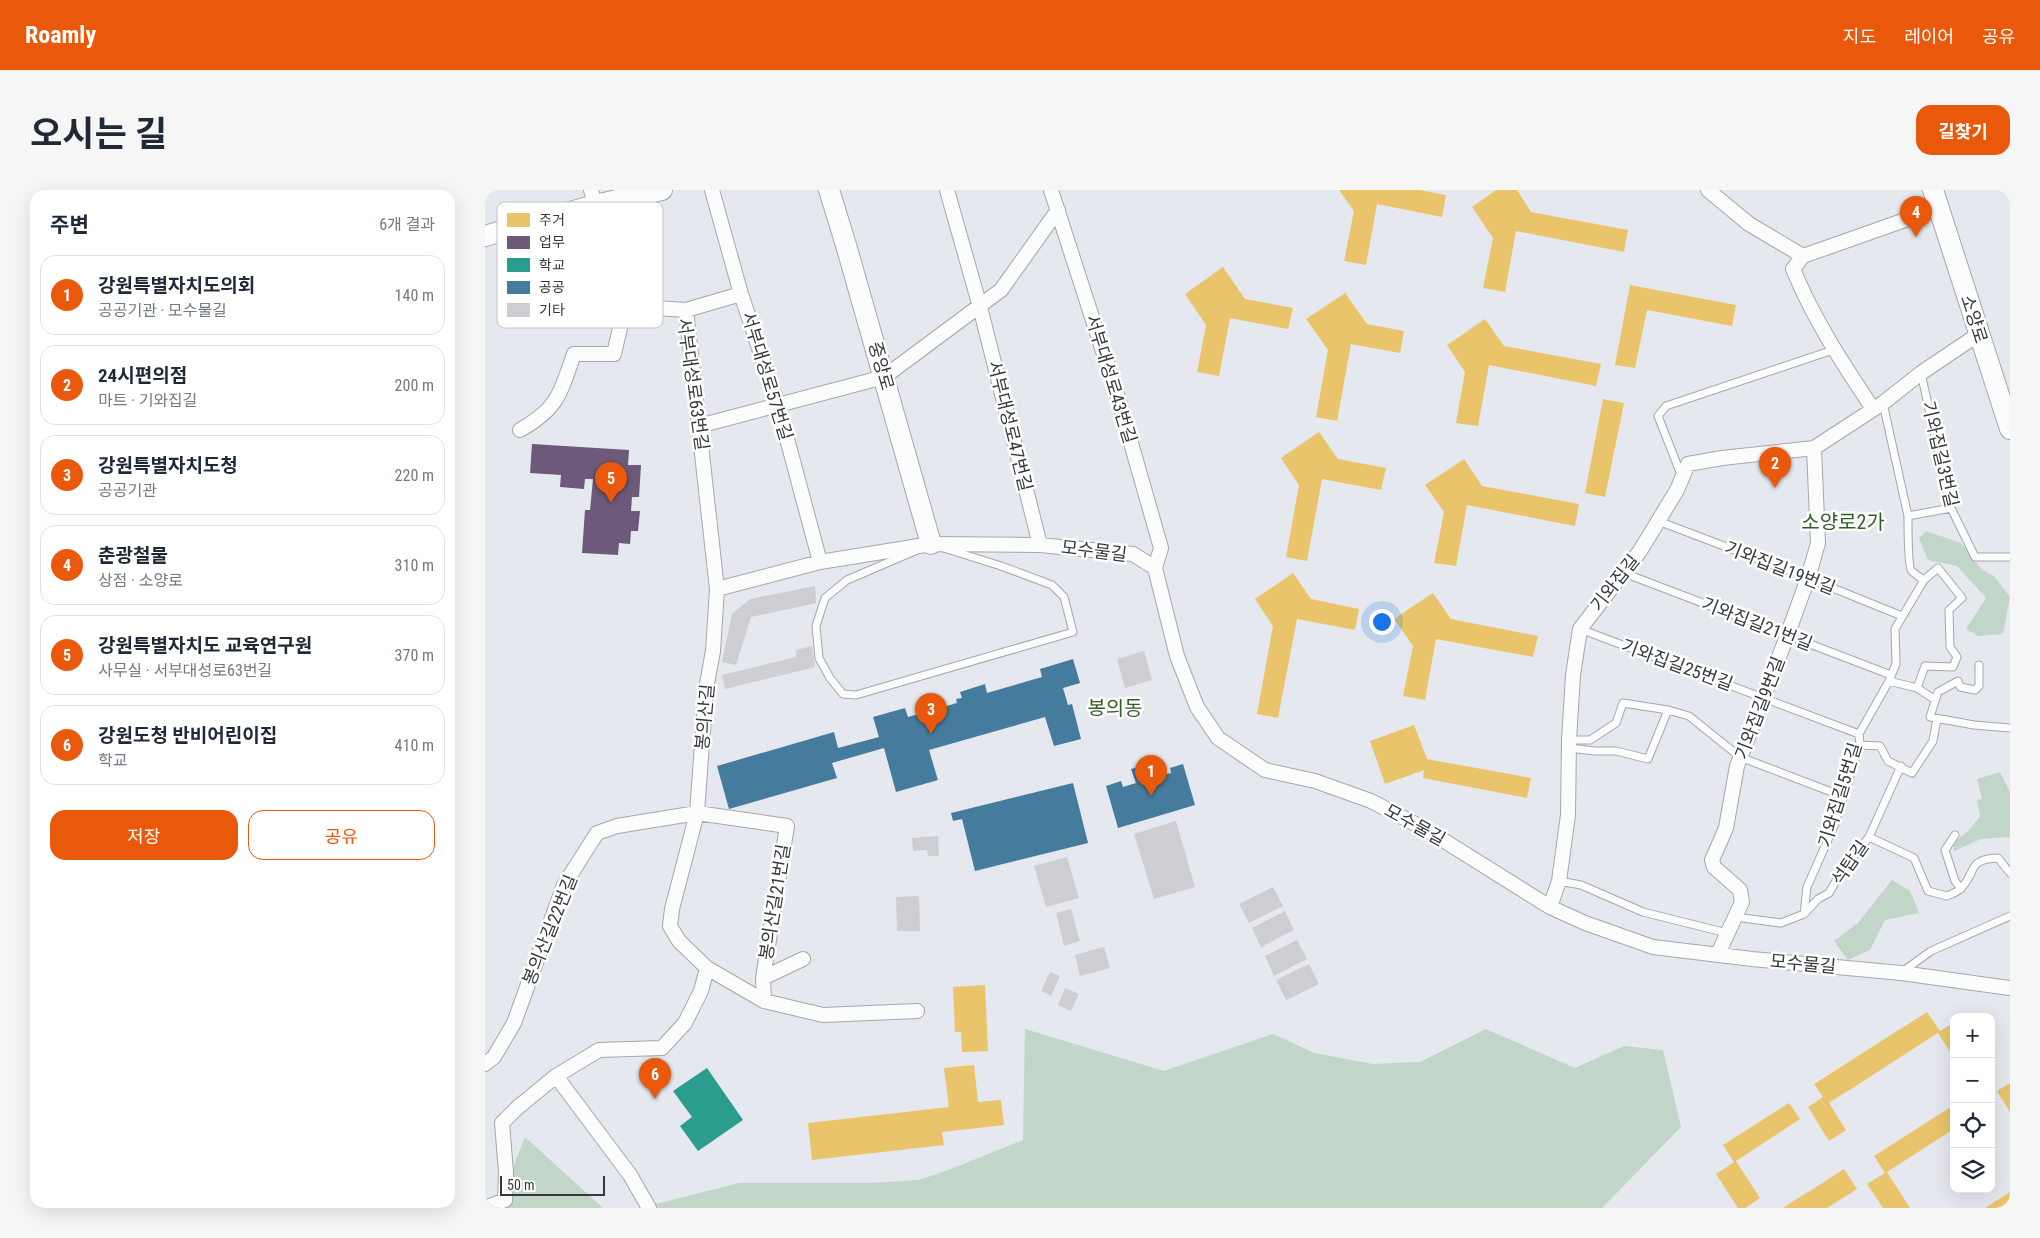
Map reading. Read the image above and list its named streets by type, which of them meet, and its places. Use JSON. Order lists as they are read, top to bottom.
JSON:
{
  "streets": {
    "street": [
      "소양로",
      "중앙로",
      "서부대성로57번길",
      "서부대성로43번길",
      "서부대성로63번길",
      "서부대성로47번길",
      "모수물길",
      "기와집길",
      "기와집길9번길",
      "봉의산길",
      "봉의산길21번길",
      "봉의산길22번길"
    ],
    "lane": [
      "기와집길3번길",
      "기와집길19번길",
      "기와집길21번길",
      "기와집길25번길",
      "기와집길5번길",
      "석탑길"
    ]
  },
  "crossings": [
    ["소양로", "기와집길"],
    ["중앙로", "모수물길"],
    ["서부대성로43번길", "모수물길"],
    ["서부대성로63번길", "봉의산길"],
    ["서부대성로47번길", "모수물길"],
    ["기와집길3번길", "기와집길"],
    ["모수물길", "기와집길"],
    ["모수물길", "기와집길9번길"],
    ["기와집길19번길", "기와집길"],
    ["기와집길19번길", "기와집길9번길"],
    ["기와집길19번길", "기와집길5번길"],
    ["기와집길", "기와집길21번길"],
    ["기와집길", "기와집길25번길"],
    ["기와집길", "기와집길9번길"],
    ["기와집길21번길", "기와집길9번길"],
    ["기와집길21번길", "기와집길5번길"],
    ["기와집길25번길", "기와집길9번길"],
    ["기와집길25번길", "기와집길5번길"],
    ["기와집길9번길", "석탑길"],
    ["봉의산길", "봉의산길21번길"],
    ["봉의산길", "봉의산길22번길"],
    ["기와집길5번길", "석탑길"],
    ["봉의산길21번길", "봉의산길22번길"]
  ],
  "districts": ["소양로2가", "봉의동"],
  "legend": [
    "주거",
    "업무",
    "학교",
    "공공",
    "기타"
  ],
  "scale_bar": "50 m",
  "page": {
    "header": "Roamly",
    "nav": ["지도", "레이어", "공유"],
    "title": "오시는 길",
    "buttons": [
      "길찾기",
      ["저장", "공유"]
    ],
    "heading": ["주변", "6개 결과"],
    "pins": [
      "4",
      "2",
      "5",
      "3",
      "1",
      "6"
    ],
    "list": [
      {
        "mark": "1",
        "name": "강원특별자치도의회",
        "note": "공공기관 · 모수물길",
        "value": "140 m"
      },
      {
        "mark": "2",
        "name": "24시편의점",
        "note": "마트 · 기와집길",
        "value": "200 m"
      },
      {
        "mark": "3",
        "name": "강원특별자치도청",
        "note": "공공기관",
        "value": "220 m"
      },
      {
        "mark": "4",
        "name": "춘광철물",
        "note": "상점 · 소양로",
        "value": "310 m"
      },
      {
        "mark": "5",
        "name": "강원특별자치도 교육연구원",
        "note": "사무실 · 서부대성로63번길",
        "value": "370 m"
      },
      {
        "mark": "6",
        "name": "강원도청 반비어린이집",
        "note": "학교",
        "value": "410 m"
      }
    ],
    "map_buttons": ["+", "−"],
    "scale": "50 m"
  }
}
